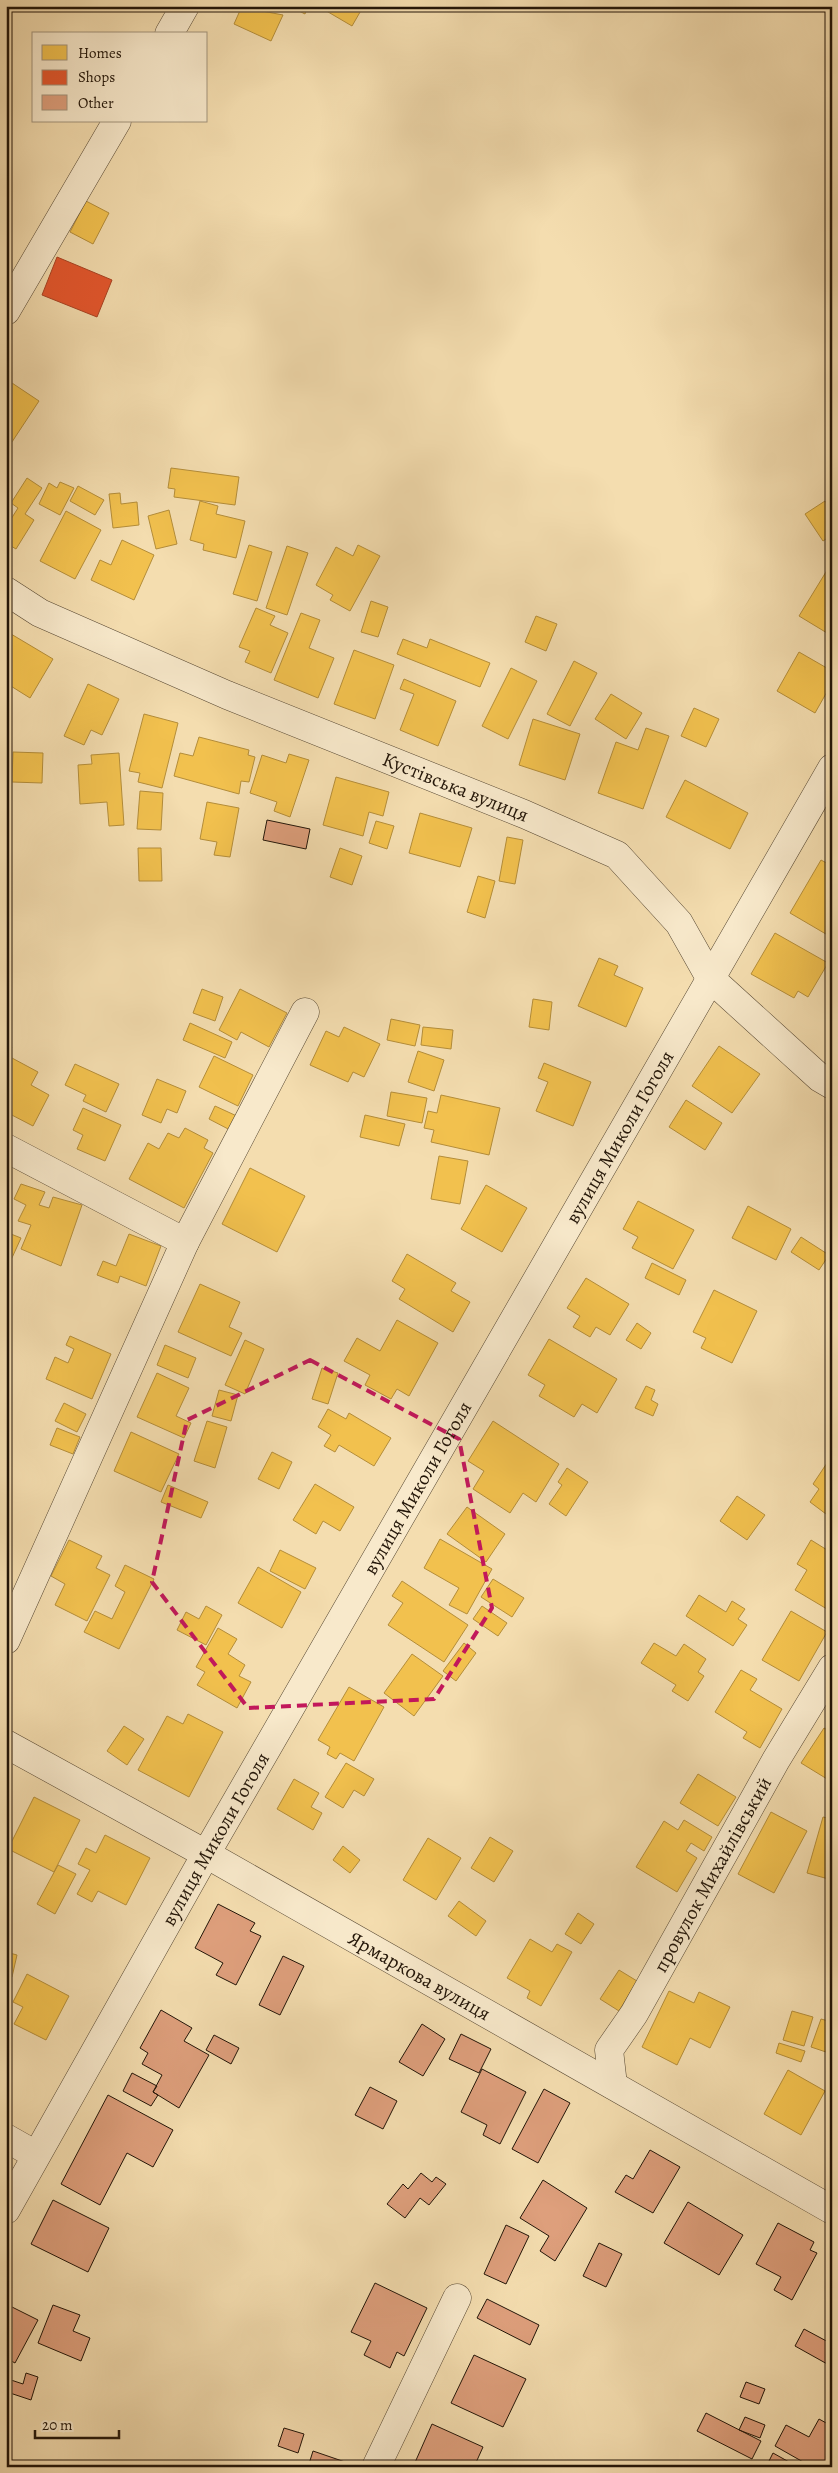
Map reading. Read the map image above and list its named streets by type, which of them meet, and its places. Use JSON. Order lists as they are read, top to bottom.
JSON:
{
  "streets": {
    "street": [
      "Кустівська вулиця",
      "вулиця Миколи Гоголя",
      "провулок Михайлівський",
      "Ярмаркова вулиця"
    ]
  },
  "crossings": [
    ["Кустівська вулиця", "вулиця Миколи Гоголя"],
    ["вулиця Миколи Гоголя", "Ярмаркова вулиця"],
    ["провулок Михайлівський", "Ярмаркова вулиця"]
  ],
  "legend": ["Homes", "Shops", "Other"],
  "scale_bar": "20 m"
}
